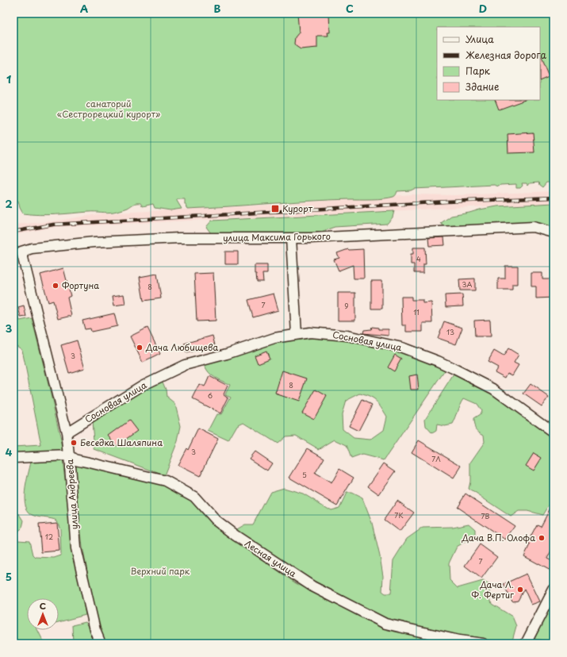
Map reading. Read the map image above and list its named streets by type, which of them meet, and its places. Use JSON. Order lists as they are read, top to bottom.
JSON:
{
  "streets": {
    "street": [
      "улица Максима Горького",
      "Сосновая улица",
      "улица Андреева",
      "Лесная улица"
    ]
  },
  "crossings": [
    ["улица Максима Горького", "улица Андреева"],
    ["Сосновая улица", "улица Андреева"],
    ["улица Андреева", "Лесная улица"]
  ],
  "parks": ["санаторий «Сестрорецкий курорт»", "Верхний парк"],
  "places": {
    "transit": ["Курорт"],
    "other": [
      "Фортуна",
      "Дача Любищева",
      "Беседка Шаляпина",
      "Дача В.П. Олофа",
      "Дача Л. Ф. Фертиг"
    ]
  },
  "house_numbers": [
    "4",
    "3А",
    "8",
    "7",
    "9",
    "11",
    "13",
    "3",
    "8",
    "6",
    "3",
    "7Л",
    "5",
    "7К",
    "7В",
    "12",
    "7"
  ],
  "legend": [
    "Улица",
    "Железная дорога",
    "Парк",
    "Здание"
  ],
  "north": "top",
  "grid": {
    "columns": [
      "A",
      "B",
      "C",
      "D"
    ],
    "rows": [
      "1",
      "2",
      "3",
      "4",
      "5"
    ]
  }
}
